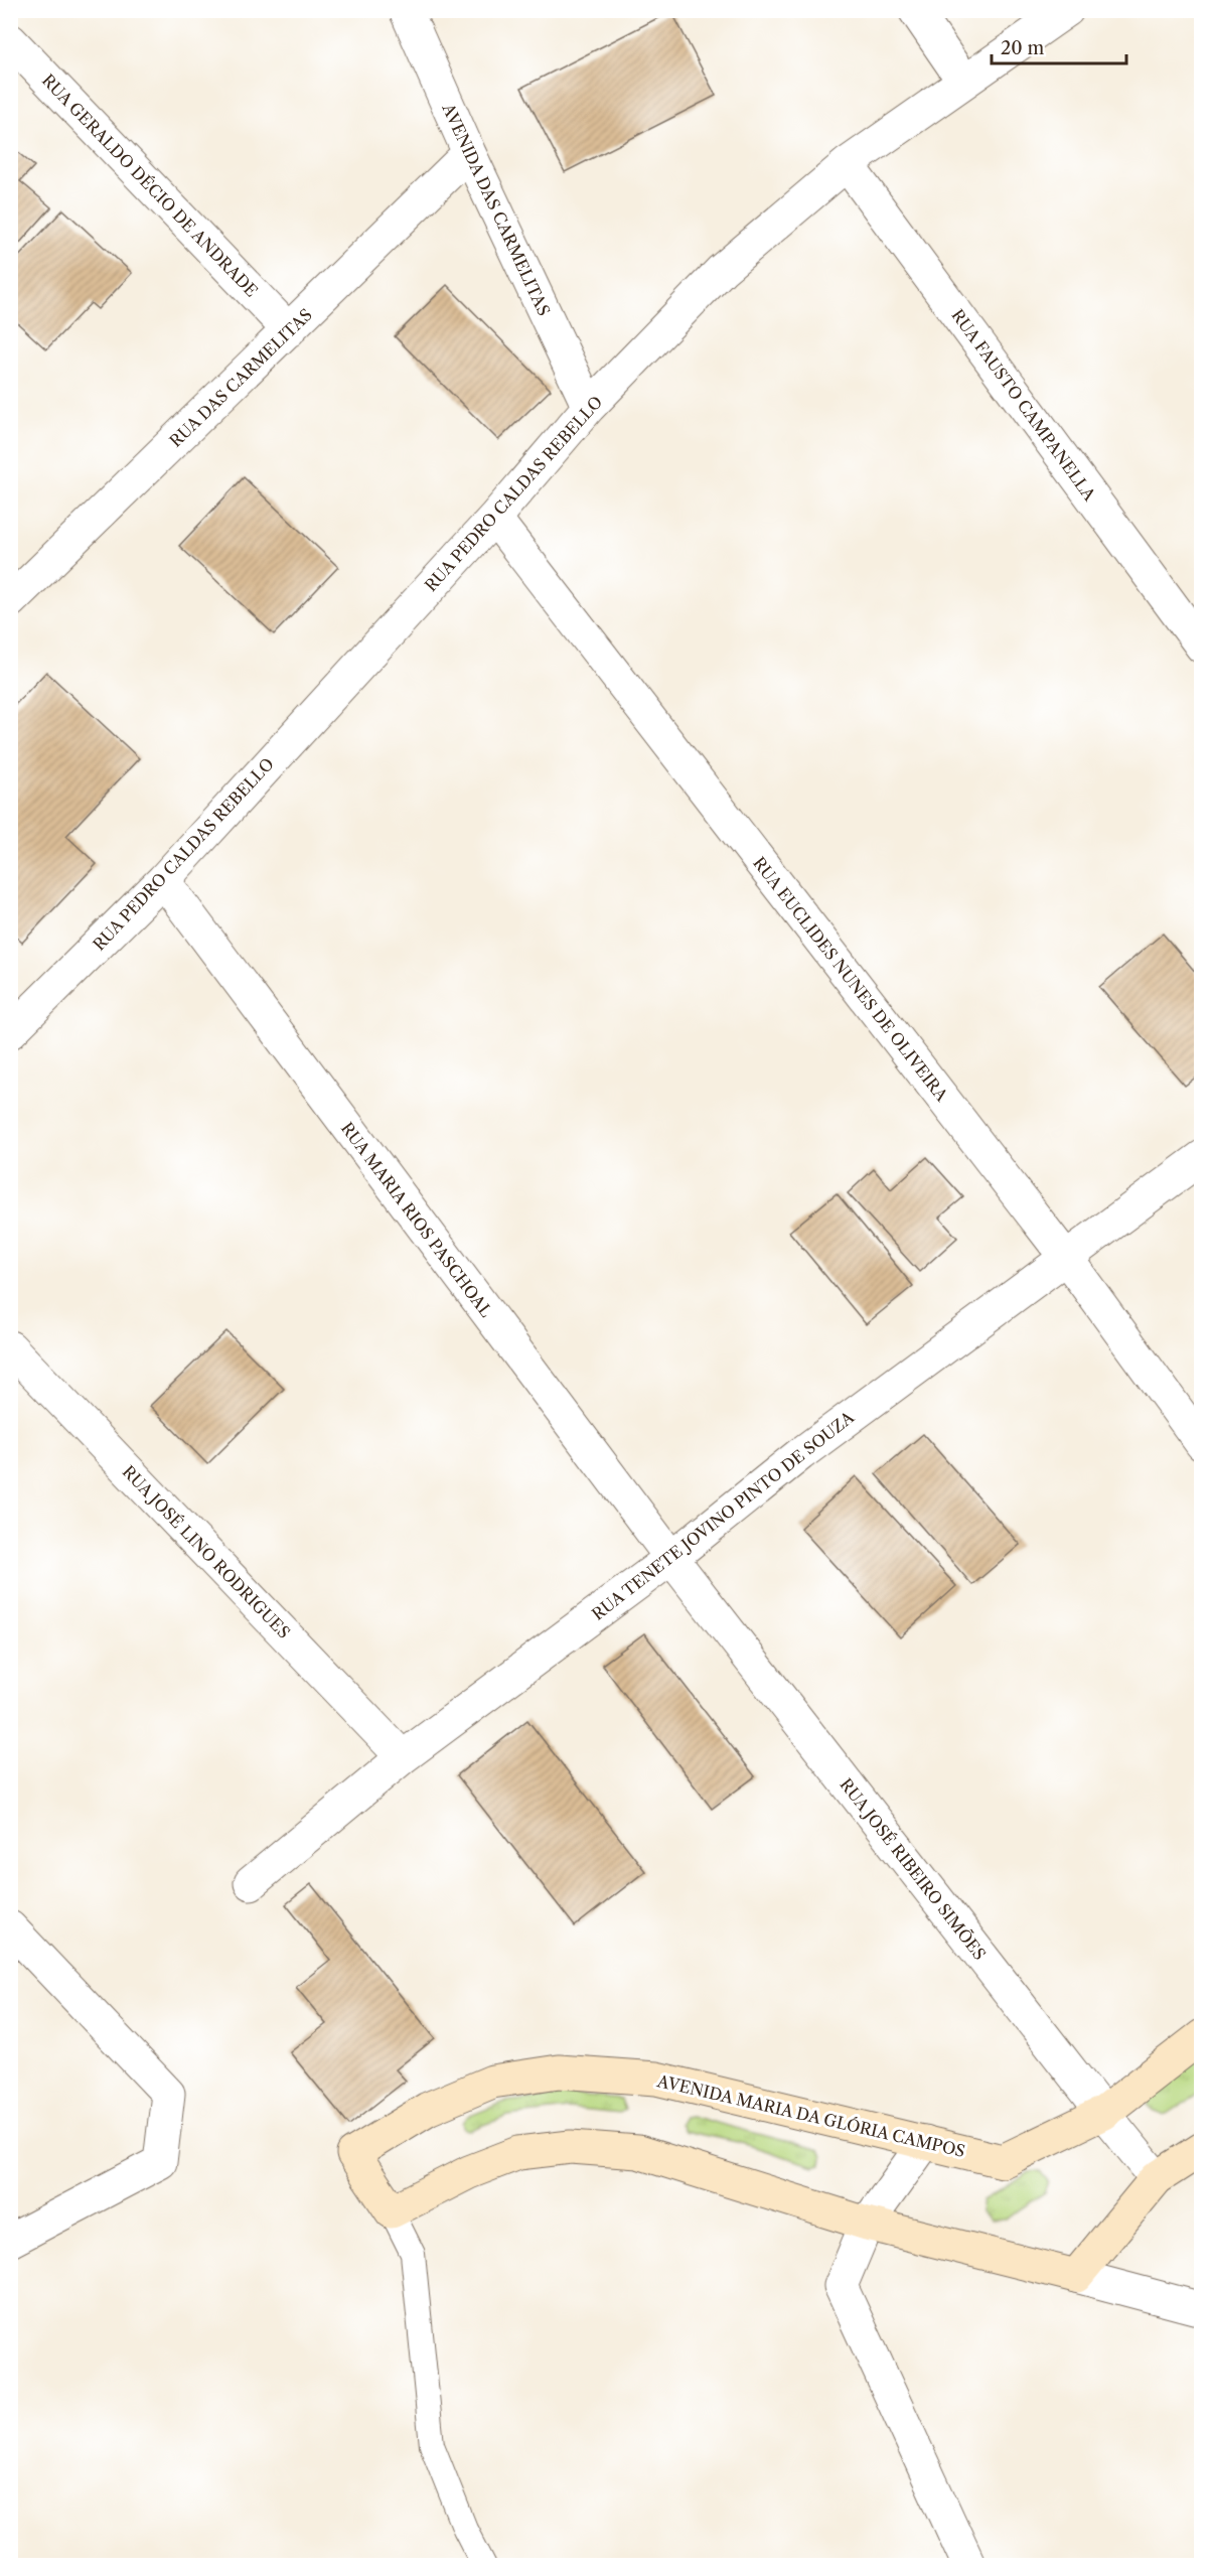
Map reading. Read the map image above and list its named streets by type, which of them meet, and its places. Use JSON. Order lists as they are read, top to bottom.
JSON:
{
  "streets": {
    "street": [
      "RUA GERALDO DÉCIO DE ANDRADE",
      "AVENIDA DAS CARMELITAS",
      "RUA DAS CARMELITAS",
      "RUA FAUSTO CAMPANELLA",
      "RUA PEDRO CALDAS REBELLO",
      "RUA EUCLIDES NUNES DE OLIVEIRA",
      "RUA MARIA RIOS PASCHOAL",
      "RUA TENETE JOVINO PINTO DE SOUZA",
      "RUA JOSÉ LINO RODRIGUES",
      "RUA JOSÉ RIBEIRO SIMÕES",
      "AVENIDA MARIA DA GLÓRIA CAMPOS"
    ]
  },
  "crossings": [
    ["RUA GERALDO DÉCIO DE ANDRADE", "RUA DAS CARMELITAS"],
    ["AVENIDA DAS CARMELITAS", "RUA DAS CARMELITAS"],
    ["AVENIDA DAS CARMELITAS", "RUA PEDRO CALDAS REBELLO"],
    ["RUA FAUSTO CAMPANELLA", "RUA PEDRO CALDAS REBELLO"],
    ["RUA PEDRO CALDAS REBELLO", "RUA EUCLIDES NUNES DE OLIVEIRA"],
    ["RUA PEDRO CALDAS REBELLO", "RUA MARIA RIOS PASCHOAL"],
    ["RUA EUCLIDES NUNES DE OLIVEIRA", "RUA TENETE JOVINO PINTO DE SOUZA"],
    ["RUA MARIA RIOS PASCHOAL", "RUA TENETE JOVINO PINTO DE SOUZA"],
    ["RUA MARIA RIOS PASCHOAL", "RUA JOSÉ RIBEIRO SIMÕES"],
    ["RUA TENETE JOVINO PINTO DE SOUZA", "RUA JOSÉ LINO RODRIGUES"],
    ["RUA TENETE JOVINO PINTO DE SOUZA", "RUA JOSÉ RIBEIRO SIMÕES"],
    ["RUA JOSÉ RIBEIRO SIMÕES", "AVENIDA MARIA DA GLÓRIA CAMPOS"]
  ],
  "scale_bar": "20 m"
}
